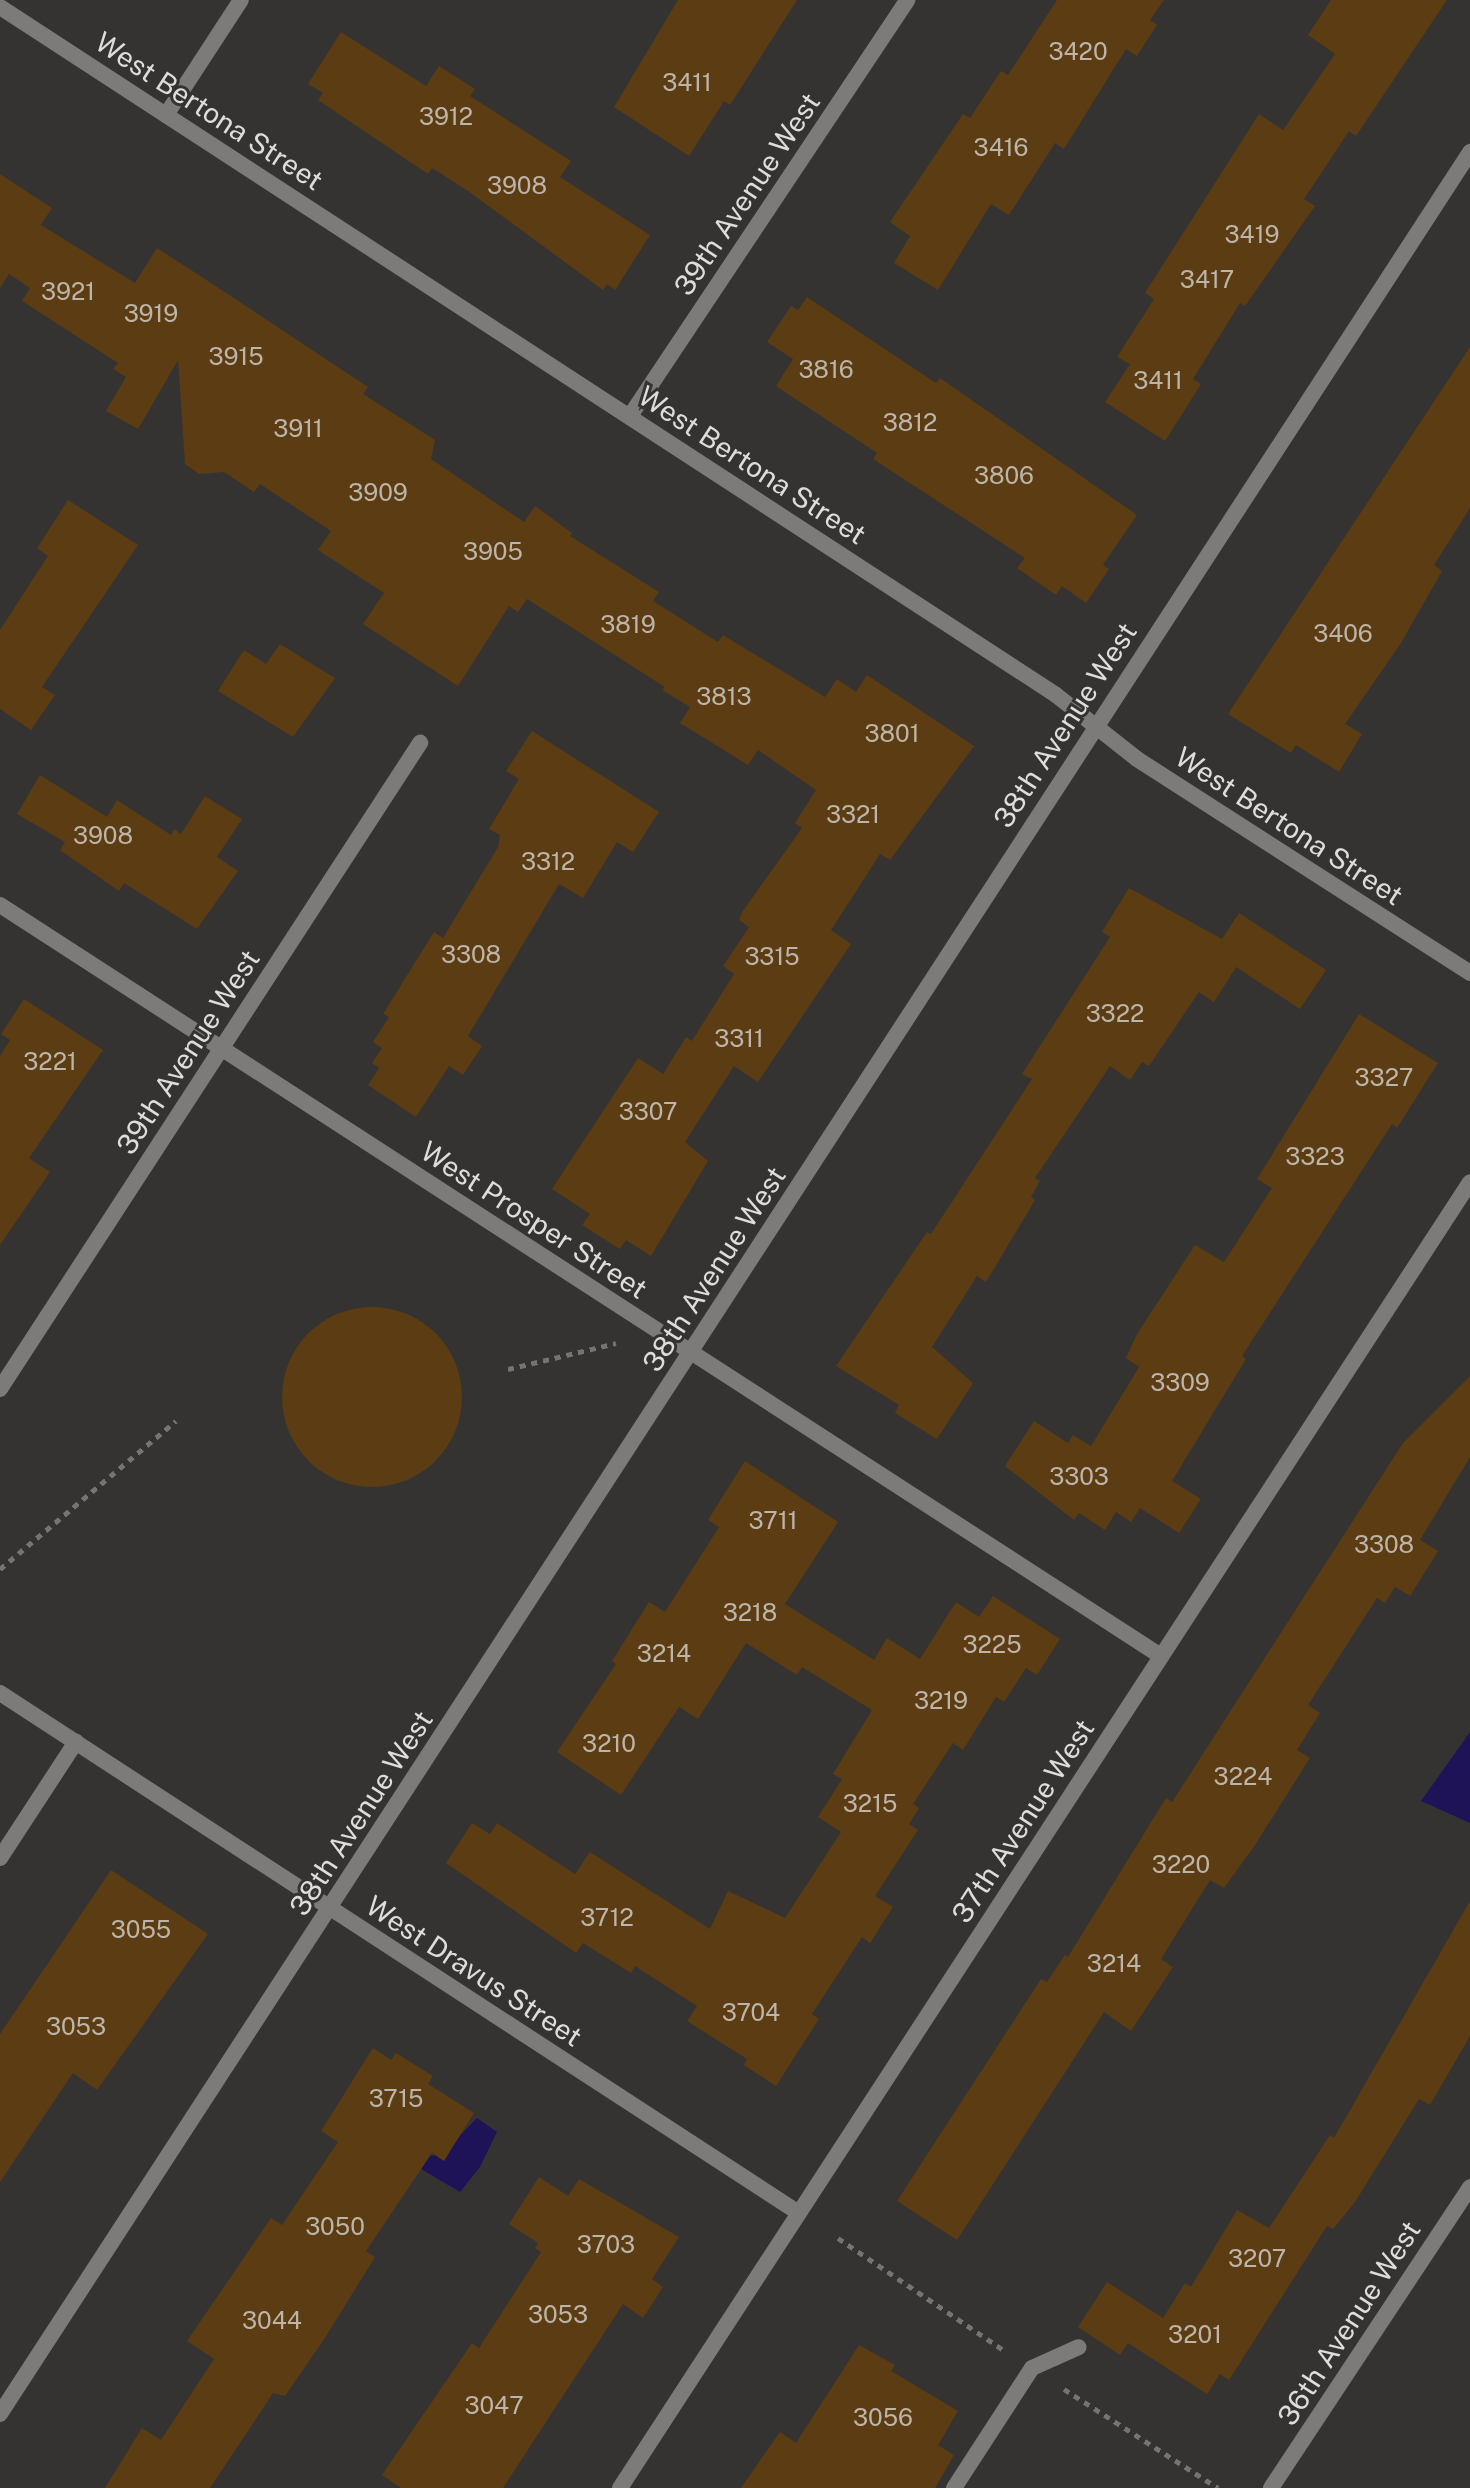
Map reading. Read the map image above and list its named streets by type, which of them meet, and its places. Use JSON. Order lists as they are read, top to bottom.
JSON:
{
  "streets": {
    "street": [
      "West Bertona Street",
      "39th Avenue West",
      "38th Avenue West",
      "West Prosper Street",
      "37th Avenue West",
      "West Dravus Street",
      "36th Avenue West"
    ]
  },
  "crossings": [
    ["West Bertona Street", "39th Avenue West"],
    ["West Bertona Street", "38th Avenue West"],
    ["39th Avenue West", "West Prosper Street"],
    ["38th Avenue West", "West Prosper Street"],
    ["38th Avenue West", "West Dravus Street"],
    ["West Prosper Street", "37th Avenue West"],
    ["37th Avenue West", "West Dravus Street"]
  ],
  "house_numbers": [
    "3420",
    "3411",
    "3912",
    "3416",
    "3908",
    "3419",
    "3417",
    "3921",
    "3919",
    "3915",
    "3816",
    "3411",
    "3812",
    "3911",
    "3806",
    "3909",
    "3905",
    "3819",
    "3406",
    "3813",
    "3801",
    "3321",
    "3908",
    "3312",
    "3308",
    "3315",
    "3322",
    "3311",
    "3221",
    "3327",
    "3307",
    "3323",
    "3309",
    "3303",
    "3711",
    "3308",
    "3218",
    "3225",
    "3214",
    "3219",
    "3210",
    "3224",
    "3215",
    "3220",
    "3712",
    "3055",
    "3214",
    "3704",
    "3053",
    "3715",
    "3050",
    "3703",
    "3207",
    "3053",
    "3044",
    "3201",
    "3047",
    "3056"
  ]
}
